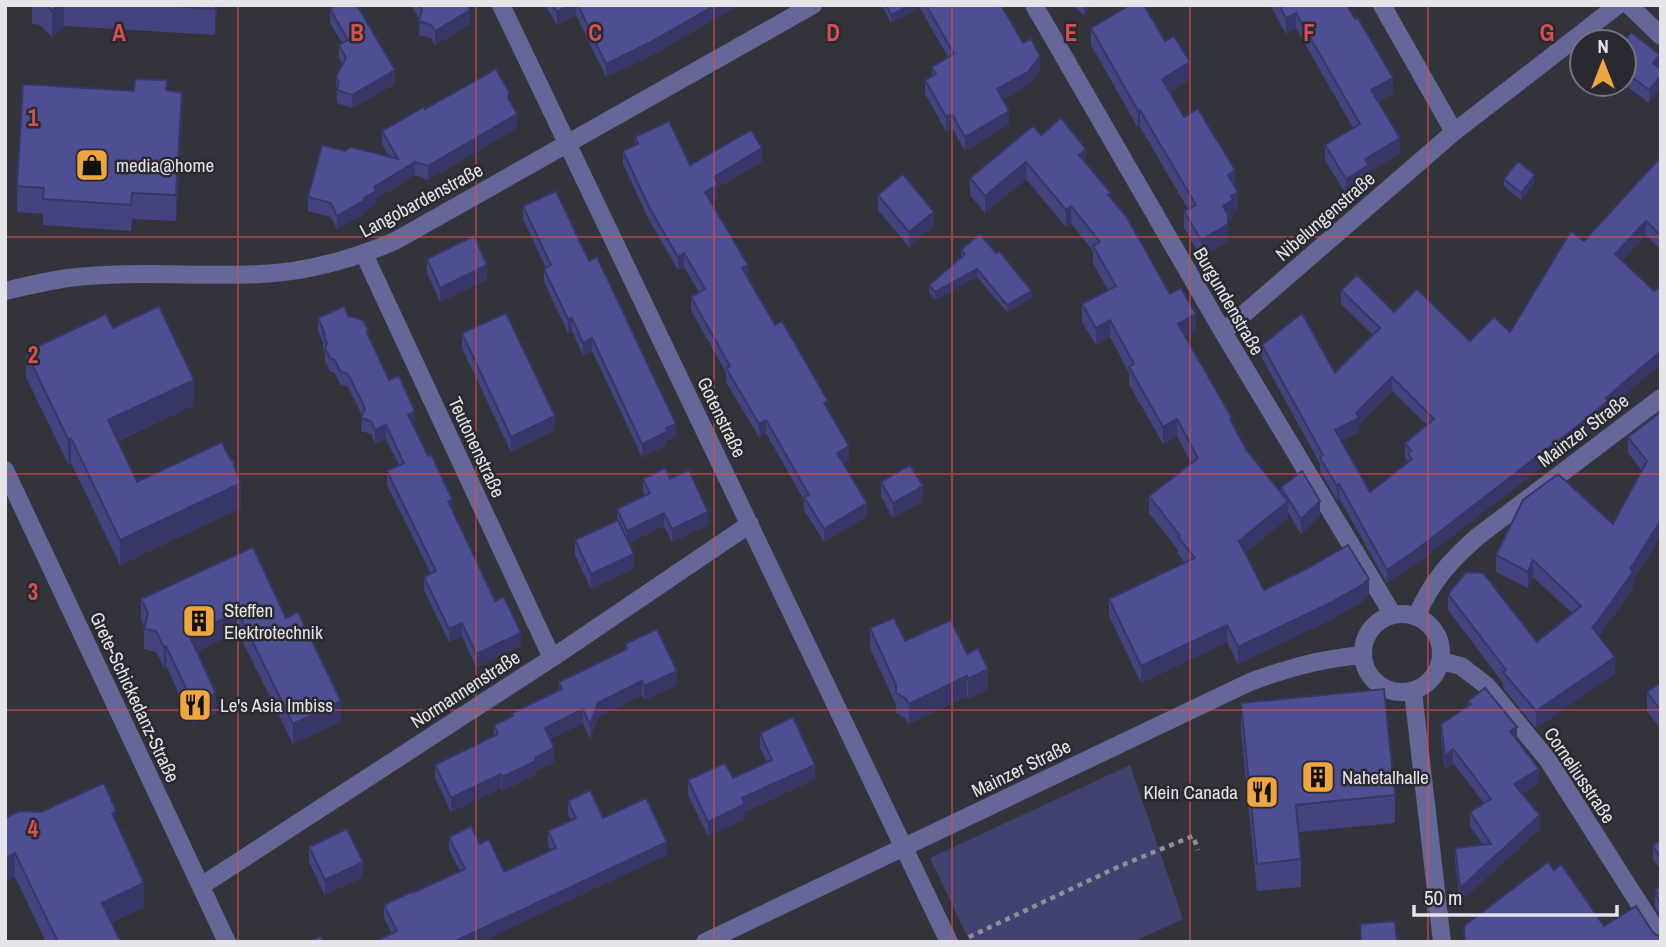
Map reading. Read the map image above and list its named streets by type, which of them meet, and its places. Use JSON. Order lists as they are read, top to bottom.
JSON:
{
  "streets": {
    "street": [
      "Langobardenstraße",
      "Nibelungenstraße",
      "Burgundenstraße",
      "Gotenstraße",
      "Mainzer Straße",
      "Teutonenstraße",
      "Normannenstraße",
      "Grete-Schickedanz-Straße",
      "Corneliusstraße"
    ]
  },
  "crossings": [
    ["Langobardenstraße", "Gotenstraße"],
    ["Langobardenstraße", "Teutonenstraße"],
    ["Nibelungenstraße", "Burgundenstraße"],
    ["Burgundenstraße", "Mainzer Straße"],
    ["Burgundenstraße", "Corneliusstraße"],
    ["Gotenstraße", "Mainzer Straße"],
    ["Gotenstraße", "Normannenstraße"],
    ["Mainzer Straße", "Corneliusstraße"],
    ["Teutonenstraße", "Normannenstraße"],
    ["Normannenstraße", "Grete-Schickedanz-Straße"]
  ],
  "places": {
    "shop": ["media@home"],
    "building": ["Steffen Elektrotechnik", "Nahetalhalle"],
    "restaurant": ["Le's Asia Imbiss", "Klein Canada"]
  },
  "scale_bar": "50 m",
  "north": "top",
  "grid": {
    "columns": [
      "A",
      "B",
      "C",
      "D",
      "E",
      "F",
      "G"
    ],
    "rows": [
      "1",
      "2",
      "3",
      "4"
    ]
  }
}
